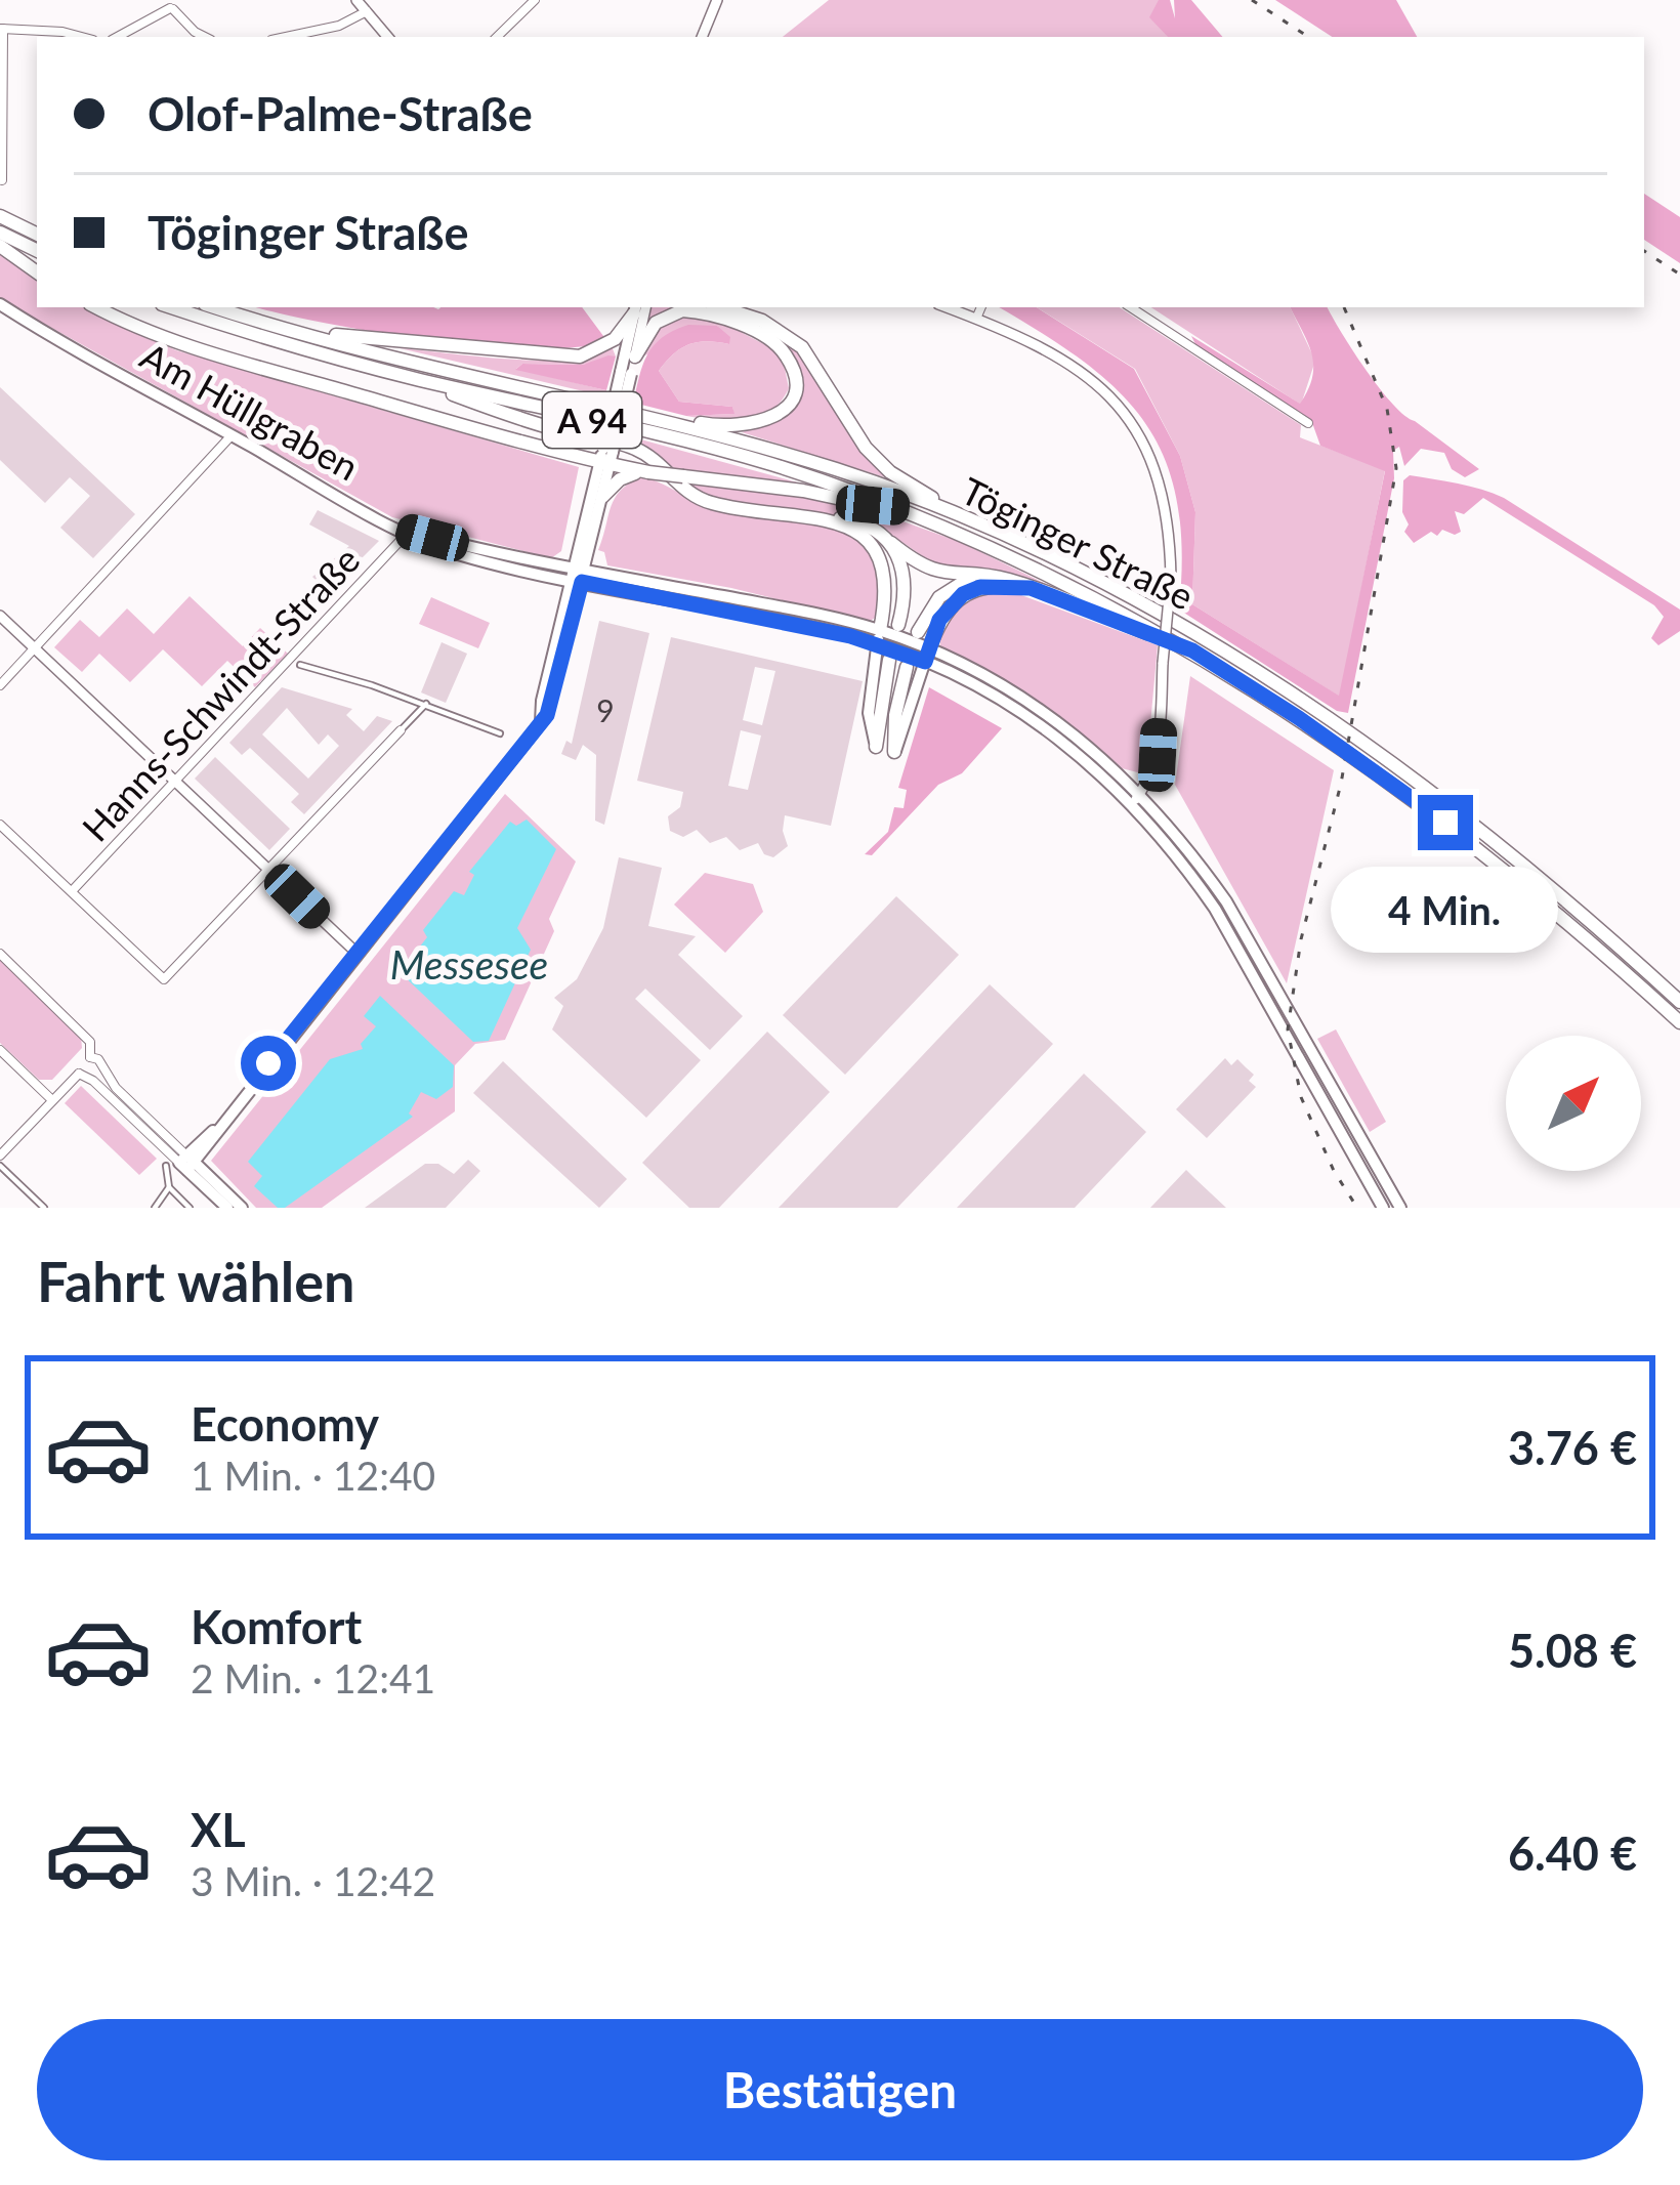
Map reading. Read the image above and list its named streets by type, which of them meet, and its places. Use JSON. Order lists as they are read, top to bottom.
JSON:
{
  "streets": {
    "highway": ["A 94", "Töginger Straße"],
    "main road": ["Am Hüllgraben"],
    "street": ["Hanns-Schwindt-Straße"]
  },
  "crossings": [
    ["Am Hüllgraben", "Hanns-Schwindt-Straße"]
  ],
  "water": ["Messesee"],
  "house_numbers": ["9"],
  "north": "top right",
  "page": {
    "banner": ["Olof-Palme-Straße", "Töginger Straße"],
    "bubble": "4 Min.",
    "heading": "Fahrt wählen",
    "list": [
      {
        "name": "Economy",
        "note": "1 Min. · 12:40",
        "value": "3.76 €"
      },
      {
        "name": "Komfort",
        "note": "2 Min. · 12:41",
        "value": "5.08 €"
      },
      {
        "name": "XL",
        "note": "3 Min. · 12:42",
        "value": "6.40 €"
      }
    ],
    "buttons": "Bestätigen"
  }
}
